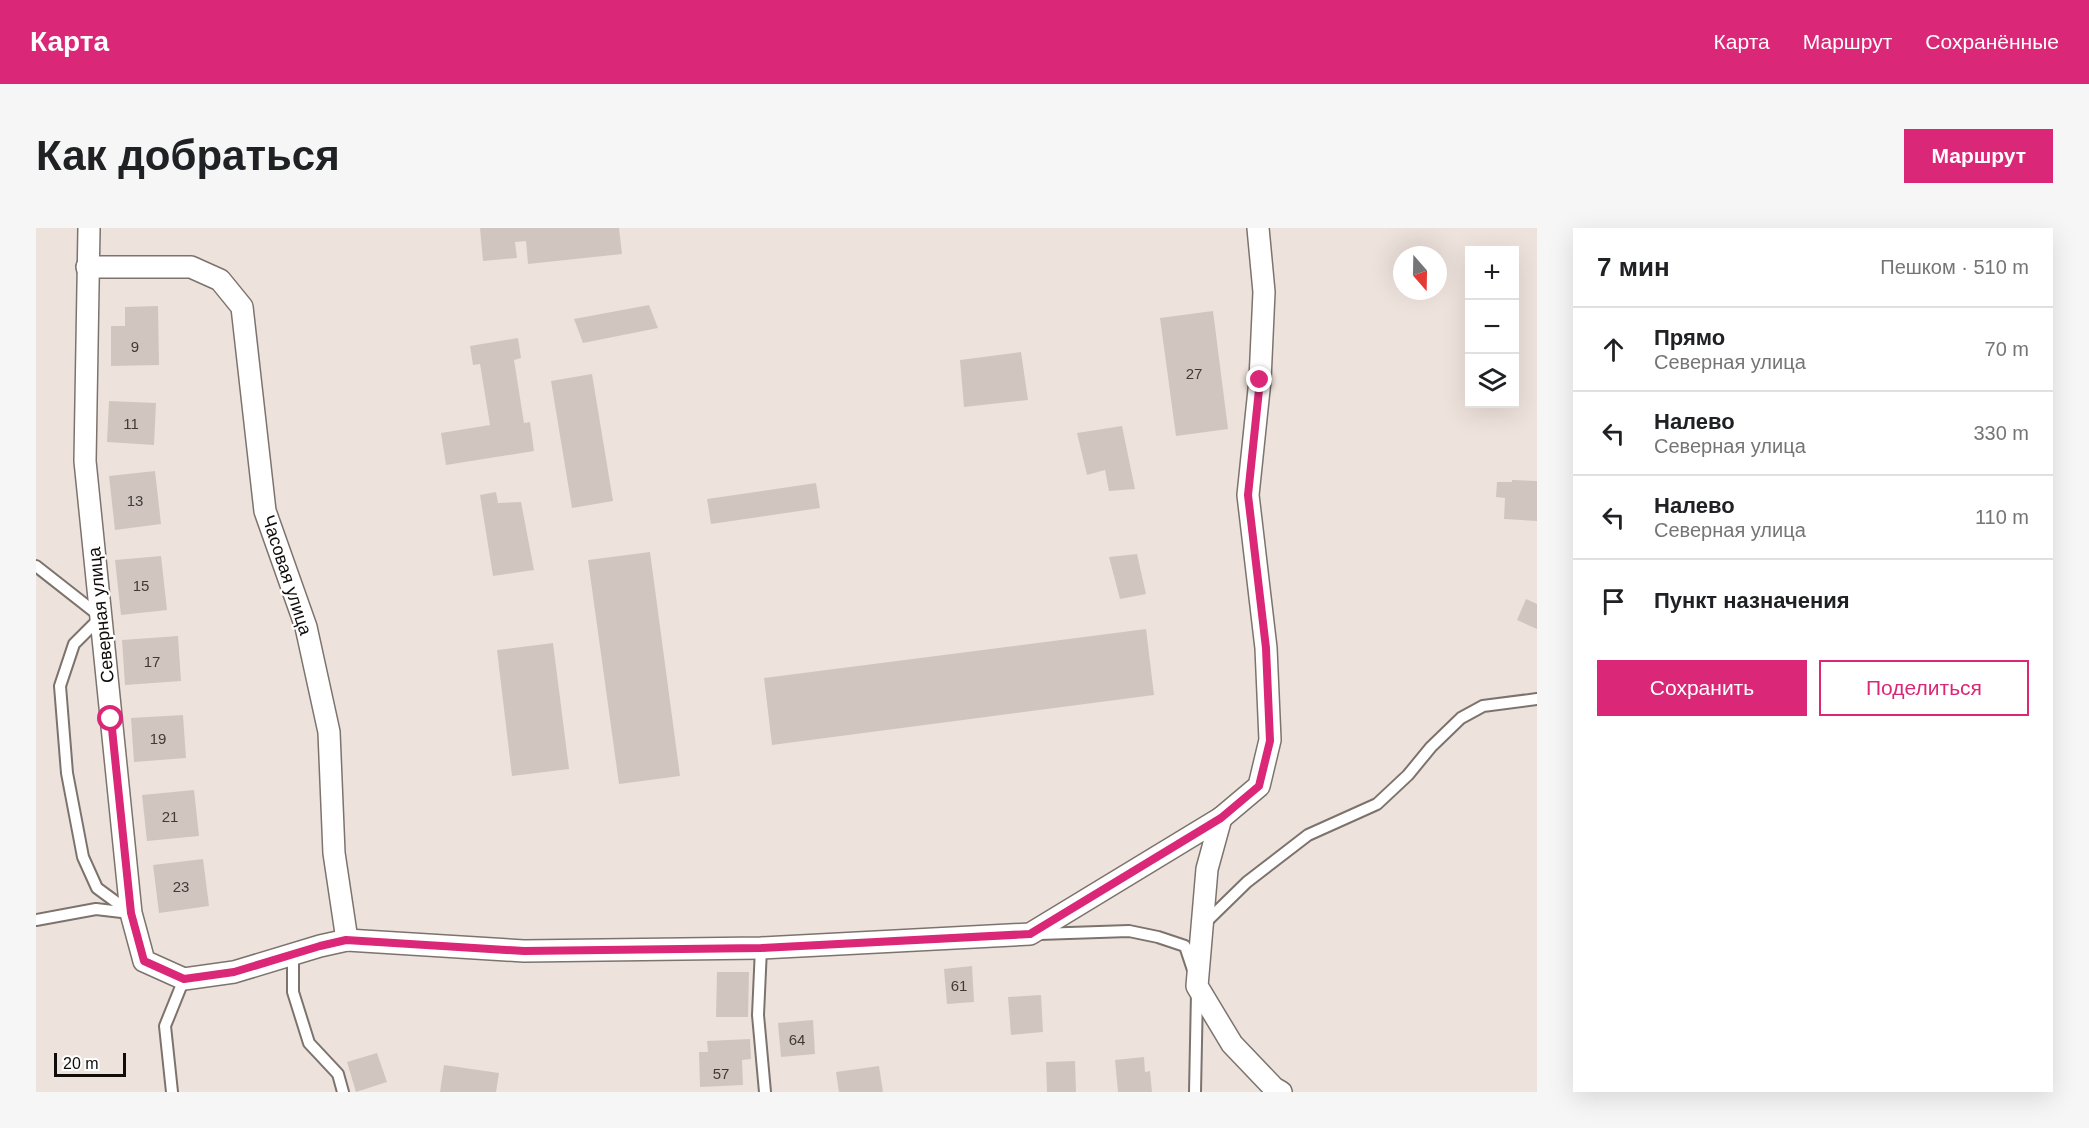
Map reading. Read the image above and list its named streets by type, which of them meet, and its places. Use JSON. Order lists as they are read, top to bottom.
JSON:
{
  "streets": {
    "street": ["Часовая улица", "Северная улица"]
  },
  "crossings": [
    ["Часовая улица", "Северная улица"]
  ],
  "house_numbers": [
    "9",
    "27",
    "11",
    "13",
    "15",
    "17",
    "19",
    "21",
    "23",
    "61",
    "64",
    "57"
  ],
  "scale_bar": "20 m",
  "north": "bottom",
  "page": {
    "header": "Карта",
    "nav": ["Карта", "Маршрут", "Сохранённые"],
    "buttons": [
      "Маршрут",
      ["Сохранить", "Поделиться"]
    ],
    "title": "Как добраться",
    "heading": ["7 мин", "Пешком · 510 m"],
    "map_buttons": ["+", "−"],
    "list": [
      ["Прямо", "Северная улица", "70 m"],
      ["Налево", "Северная улица", "330 m"],
      ["Налево", "Северная улица", "110 m"],
      "Пункт назначения"
    ],
    "scale": "20 m"
  }
}
